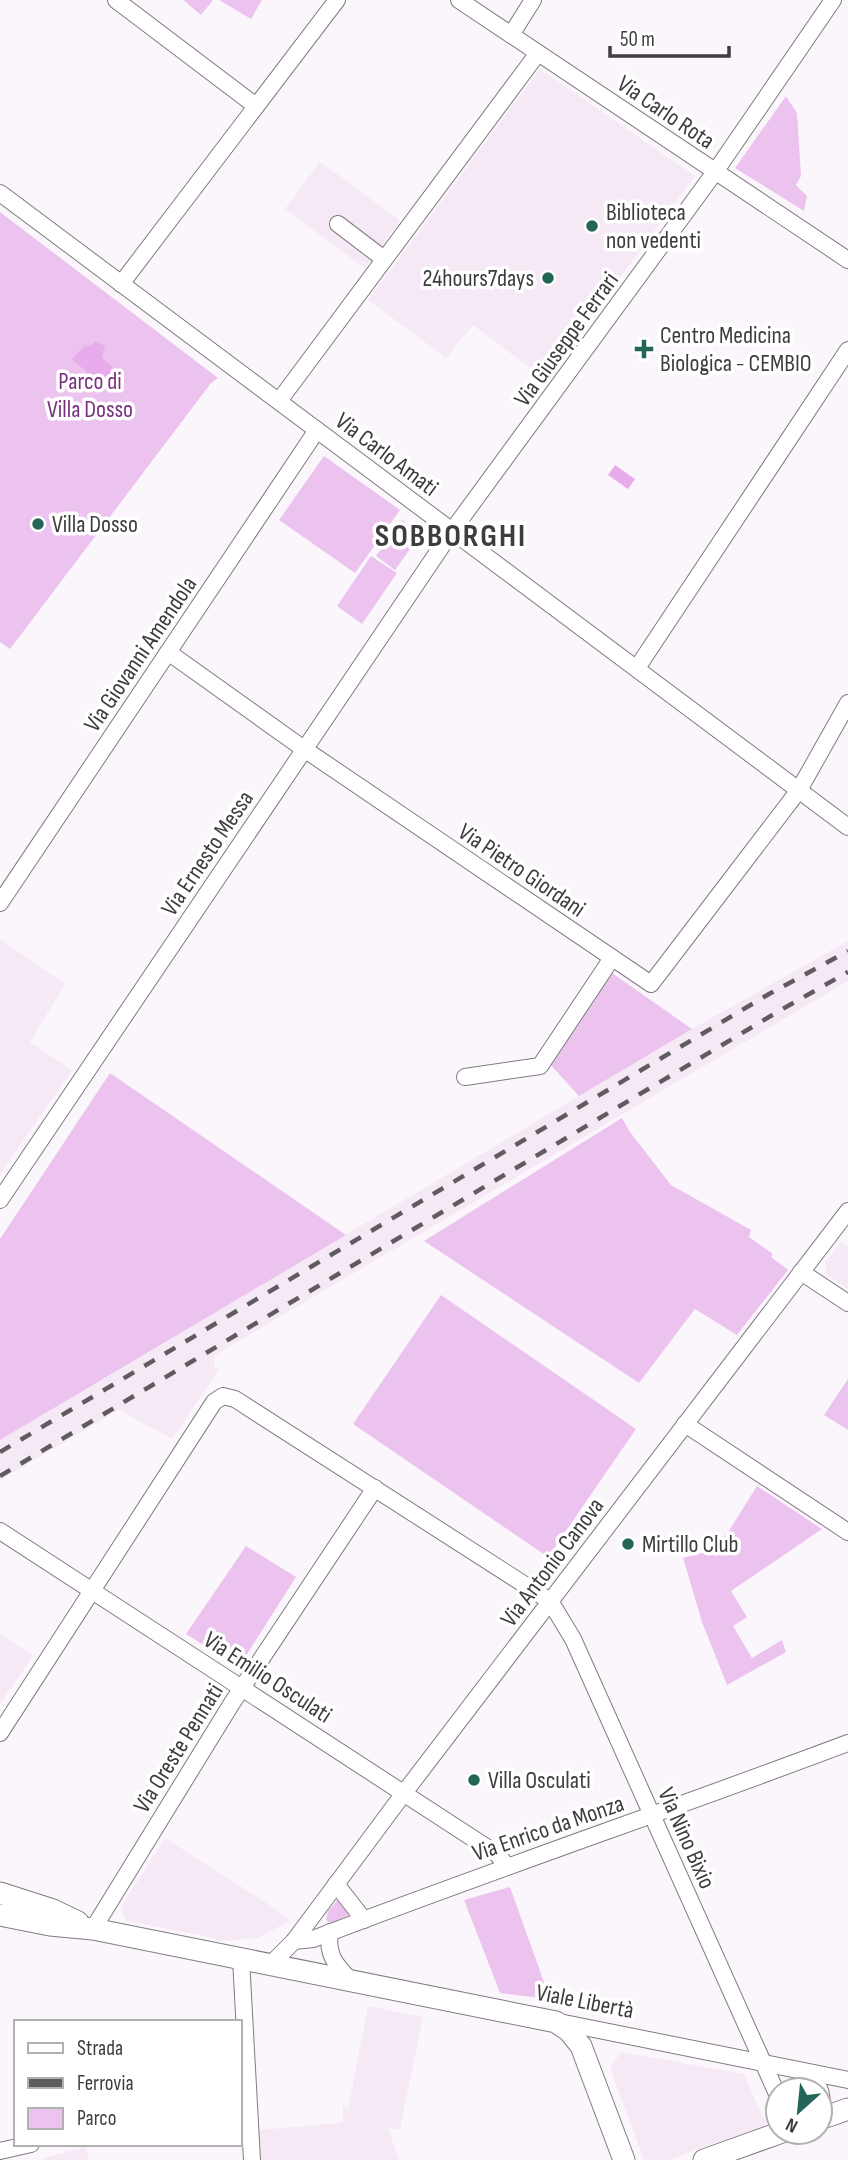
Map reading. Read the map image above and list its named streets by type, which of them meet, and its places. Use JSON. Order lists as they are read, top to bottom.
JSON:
{
  "streets": {
    "main road": ["Viale Libertà"],
    "street": [
      "Via Carlo Rota",
      "Via Giuseppe Ferrari",
      "Via Carlo Amati",
      "Via Giovanni Amendola",
      "Via Ernesto Messa",
      "Via Pietro Giordani",
      "Via Antonio Canova",
      "Via Emilio Osculati",
      "Via Oreste Pennati",
      "Via Enrico da Monza",
      "Via Nino Bixio"
    ]
  },
  "crossings": [
    ["Via Carlo Rota", "Via Giuseppe Ferrari"],
    ["Via Giuseppe Ferrari", "Via Carlo Amati"],
    ["Via Giuseppe Ferrari", "Via Ernesto Messa"],
    ["Via Carlo Amati", "Via Giovanni Amendola"],
    ["Via Carlo Amati", "Via Ernesto Messa"],
    ["Via Carlo Amati", "Via Pietro Giordani"],
    ["Via Giovanni Amendola", "Via Pietro Giordani"],
    ["Via Ernesto Messa", "Via Pietro Giordani"],
    ["Via Antonio Canova", "Via Emilio Osculati"],
    ["Via Antonio Canova", "Via Enrico da Monza"],
    ["Via Antonio Canova", "Via Nino Bixio"],
    ["Via Emilio Osculati", "Via Oreste Pennati"],
    ["Via Emilio Osculati", "Via Enrico da Monza"],
    ["Via Oreste Pennati", "Viale Libertà"],
    ["Via Enrico da Monza", "Via Nino Bixio"],
    ["Via Nino Bixio", "Viale Libertà"]
  ],
  "districts": ["SOBBORGHI"],
  "parks": ["Parco di Villa Dosso"],
  "places": {
    "other": [
      "Biblioteca non vedenti",
      "24hours7days",
      "Villa Dosso",
      "Mirtillo Club",
      "Villa Osculati"
    ],
    "health": ["Centro Medicina Biologica - CEMBIO"]
  },
  "legend": ["Strada", "Ferrovia", "Parco"],
  "scale_bar": "50 m",
  "north": "bottom left"
}
